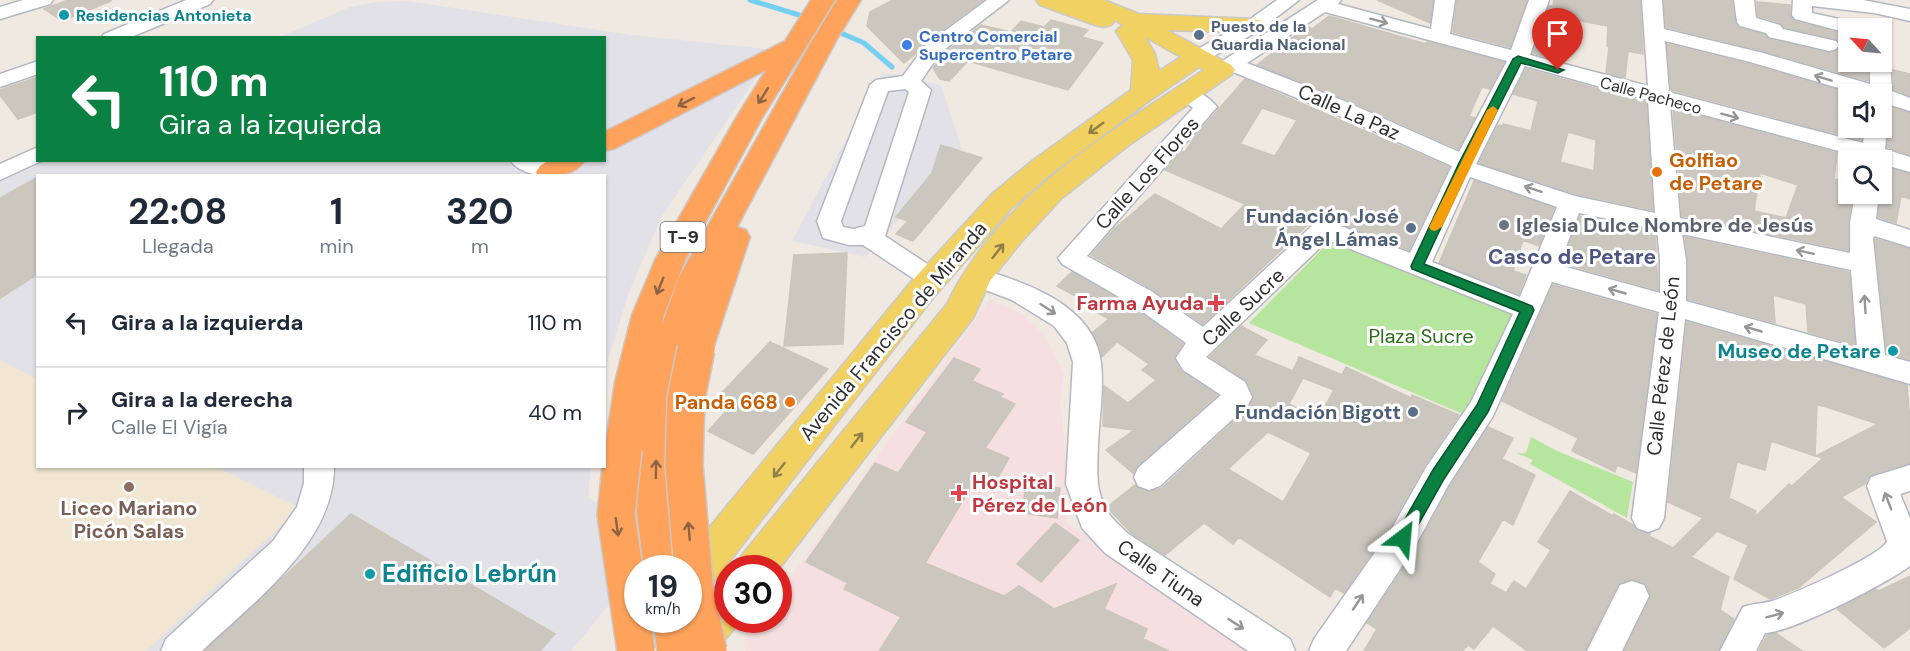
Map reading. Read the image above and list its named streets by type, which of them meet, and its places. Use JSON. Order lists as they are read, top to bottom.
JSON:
{
  "streets": {
    "highway": ["T-9"],
    "main road": ["Avenida Francisco de Miranda"],
    "street": [
      "Calle Pacheco",
      "Calle La Paz",
      "Calle Los Flores",
      "Calle Sucre",
      "Calle Pérez de León",
      "Calle Tiuna"
    ]
  },
  "crossings": [
    ["Calle Pacheco", "Calle Pérez de León"],
    ["Calle La Paz", "Calle Los Flores"],
    ["Calle La Paz", "Avenida Francisco de Miranda"],
    ["Calle La Paz", "Calle Pérez de León"],
    ["Calle Los Flores", "Calle Sucre"],
    ["Calle Los Flores", "Avenida Francisco de Miranda"],
    ["Avenida Francisco de Miranda", "Calle Tiuna"]
  ],
  "one_way": ["Calle Tiuna"],
  "districts": ["Casco de Petare"],
  "parks": ["Plaza Sucre"],
  "places": {
    "other": [
      "Residencias Antonieta",
      "Puesto de la Guardia Nacional",
      "Centro Comercial Supercentro Petare",
      "Golfiao de Petare",
      "Iglesia Dulce Nombre de Jesús",
      "Fundación José Ángel Lámas",
      "Museo de Petare",
      "Panda 668",
      "Fundación Bigott",
      "Liceo Mariano Picón Salas",
      "Edificio Lebrún"
    ],
    "health": ["Farma Ayuda", "Hospital Pérez de León"]
  },
  "north": "top left",
  "page": {
    "turn": ["110 m", "Gira a la izquierda"],
    "eta": [
      "22:08",
      "Llegada",
      "1",
      "min",
      "320",
      "m"
    ],
    "list": [
      {
        "name": "Gira a la izquierda",
        "value": "110 m"
      },
      {
        "name": "Gira a la derecha",
        "note": "Calle El Vigía",
        "value": "40 m"
      }
    ],
    "speed": "19 km/h",
    "limit": "30"
  }
}
